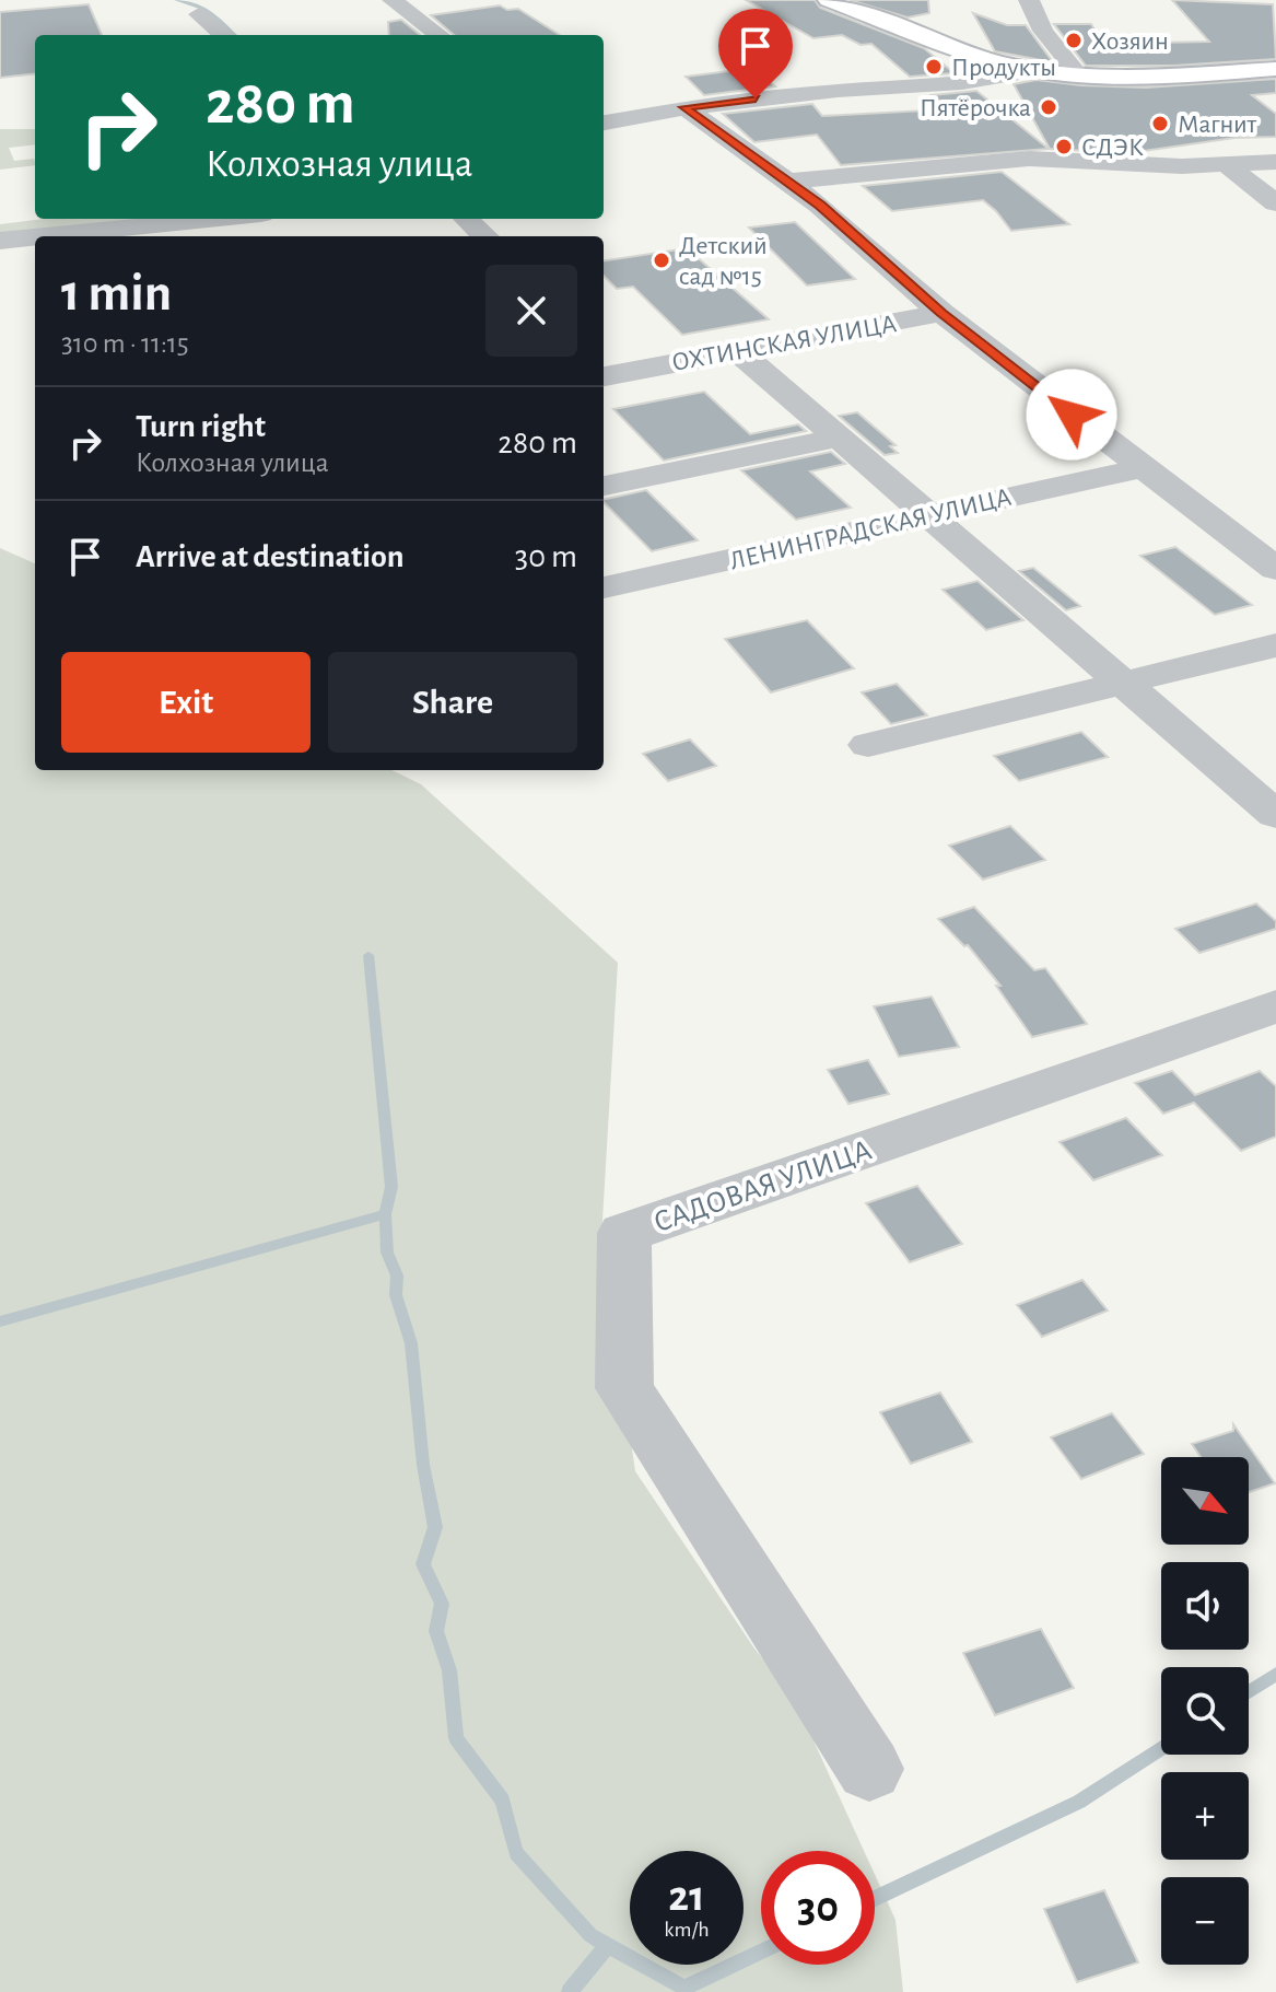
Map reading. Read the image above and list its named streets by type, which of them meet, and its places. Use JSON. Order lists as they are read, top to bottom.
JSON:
{
  "streets": {
    "street": ["ОХТИНСКАЯ УЛИЦА", "ЛЕНИНГРАДСКАЯ УЛИЦА", "САДОВАЯ УЛИЦА"]
  },
  "places": [
    "Хозяин",
    "Продукты",
    "Пятёрочка",
    "Магнит",
    "СДЭК",
    "Детский сад №15"
  ],
  "north": "bottom right",
  "page": {
    "turn": ["280 m", "Колхозная улица"],
    "heading": ["1 min", "310 m · 11:15"],
    "list": [
      {
        "name": "Turn right",
        "note": "Колхозная улица",
        "value": "280 m"
      },
      {
        "name": "Arrive at destination",
        "value": "30 m"
      }
    ],
    "buttons": ["Exit", "Share"],
    "map_buttons": ["+", "−"],
    "speed": "21 km/h",
    "limit": "30"
  }
}
